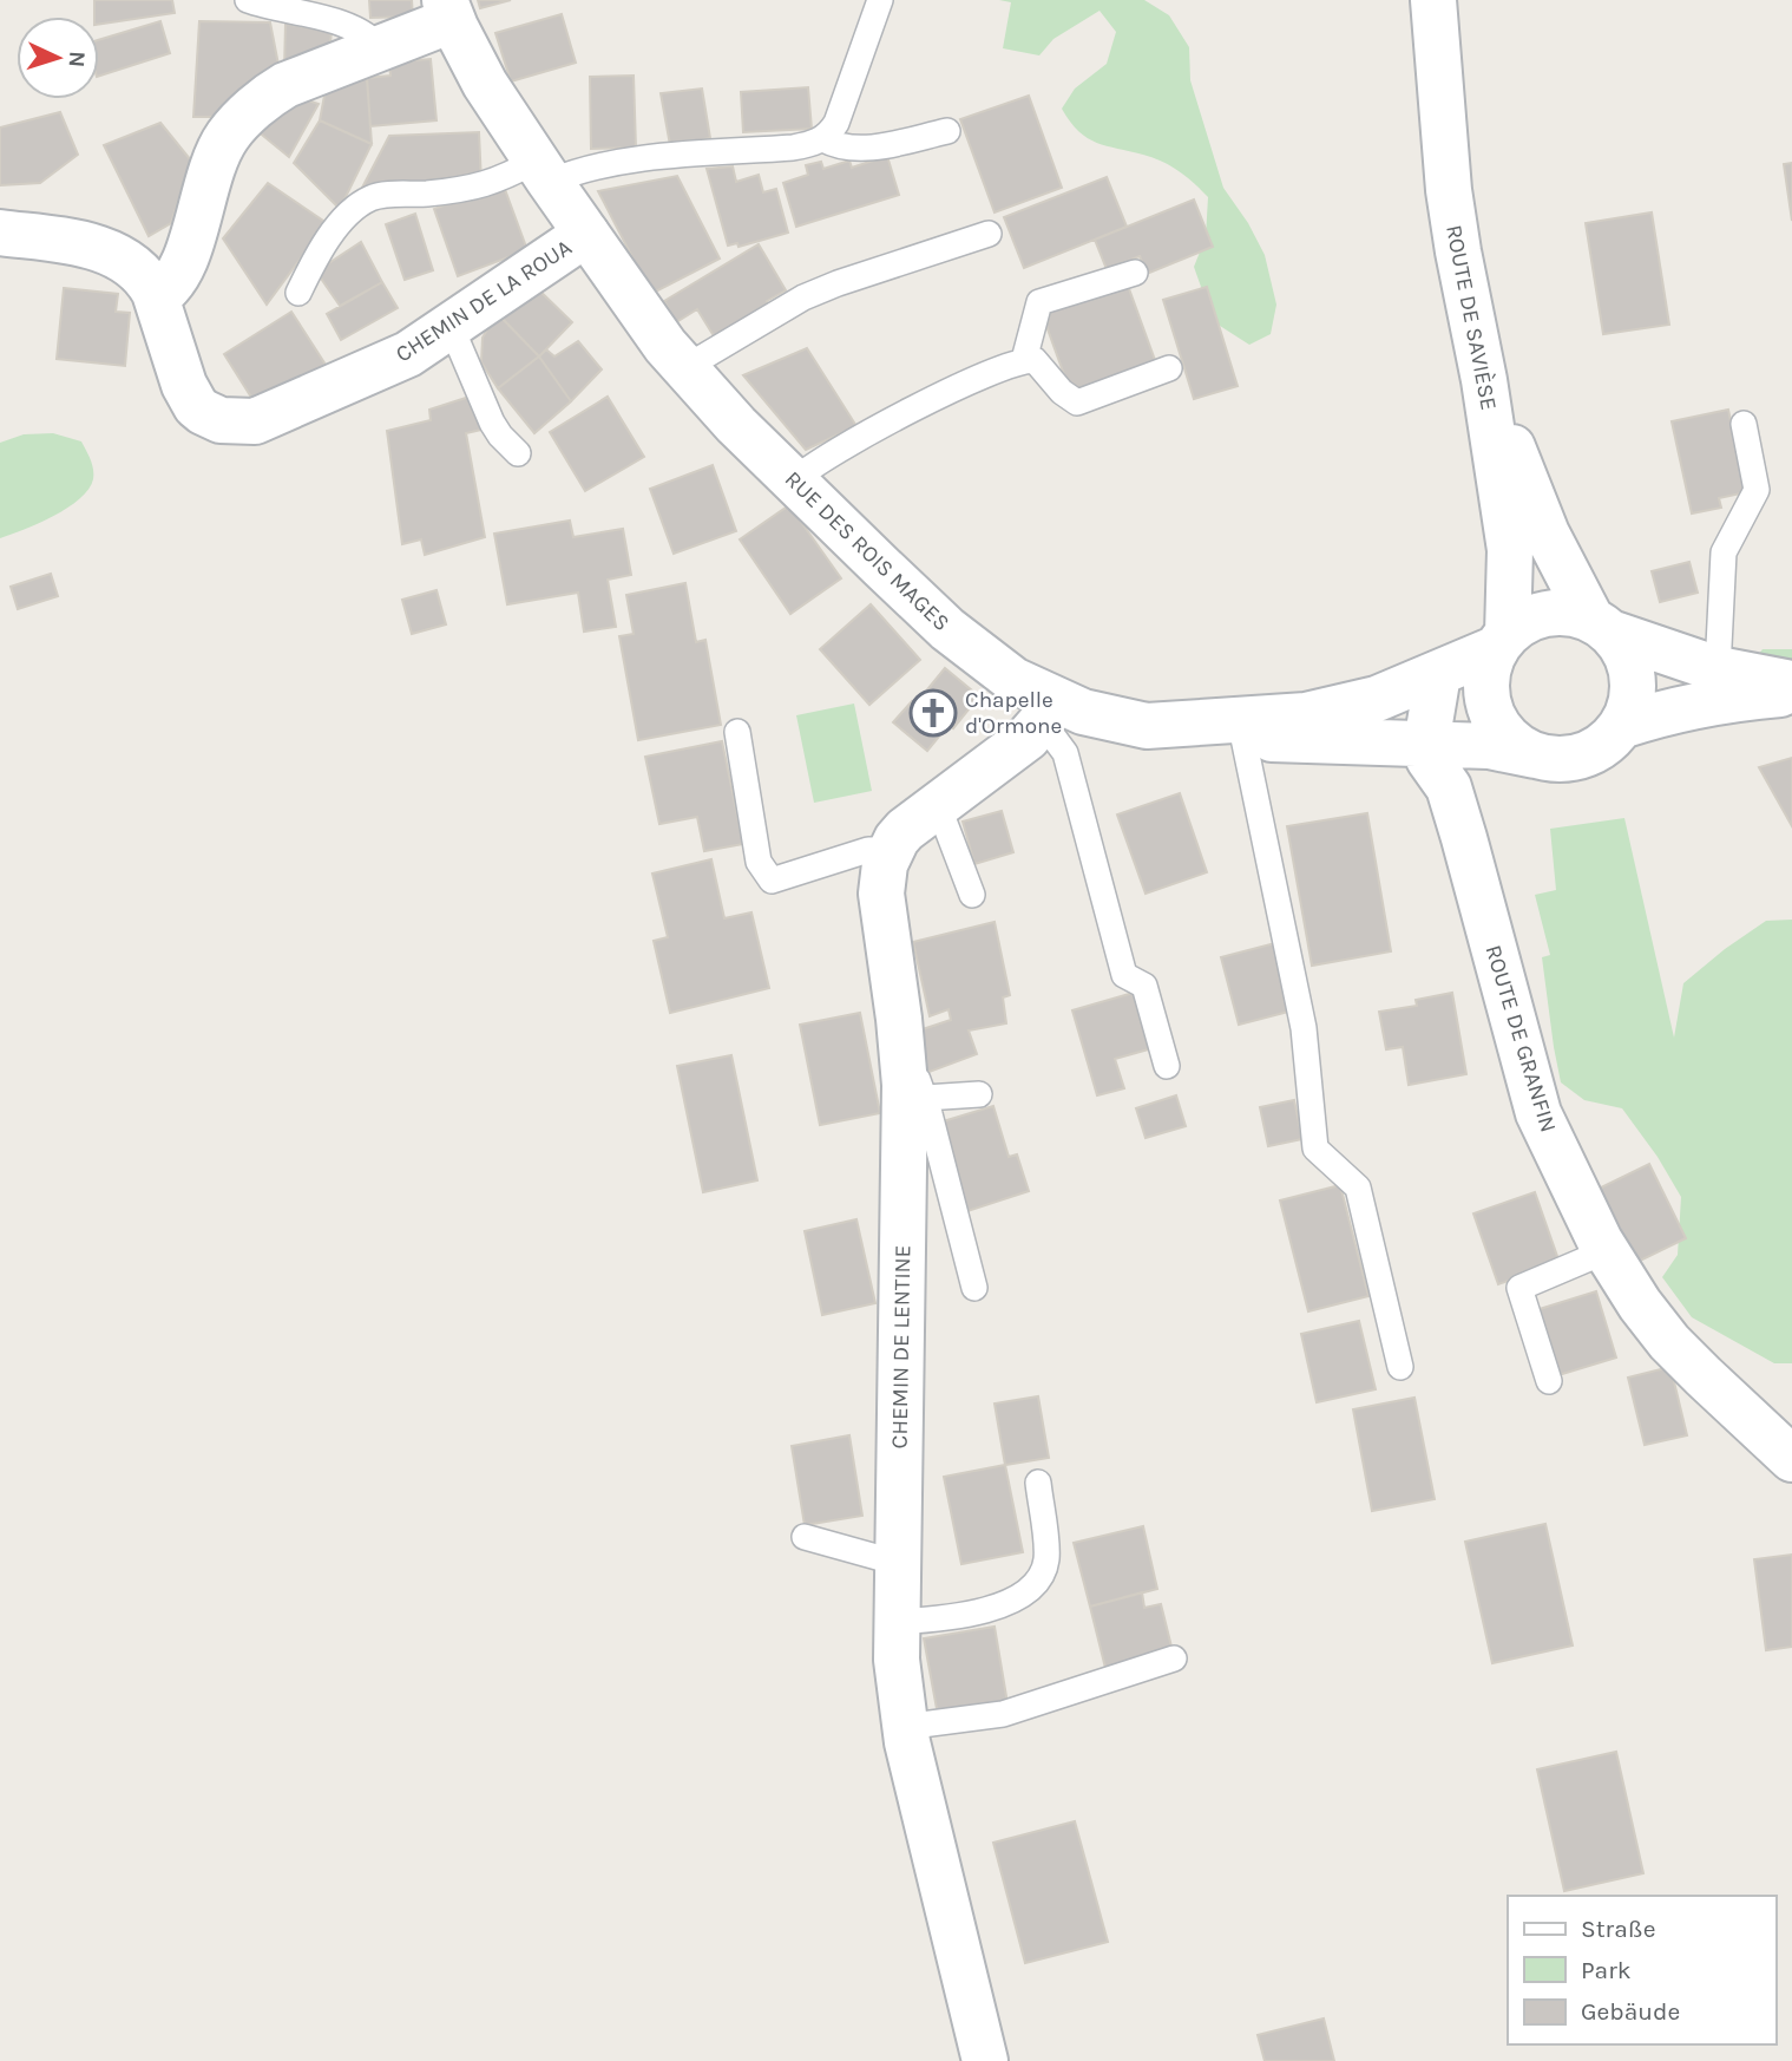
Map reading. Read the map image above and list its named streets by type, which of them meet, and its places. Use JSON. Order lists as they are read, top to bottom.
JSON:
{
  "streets": {
    "street": [
      "CHEMIN DE LA ROUA",
      "ROUTE DE SAVIÈSE",
      "RUE DES ROIS MAGES",
      "ROUTE DE GRANFIN",
      "CHEMIN DE LENTINE"
    ]
  },
  "crossings": [
    ["CHEMIN DE LA ROUA", "RUE DES ROIS MAGES"],
    ["RUE DES ROIS MAGES", "CHEMIN DE LENTINE"]
  ],
  "places": {
    "church": ["Chapelle d'Ormone"]
  },
  "legend": ["Straße", "Park", "Gebäude"],
  "north": "right"
}
